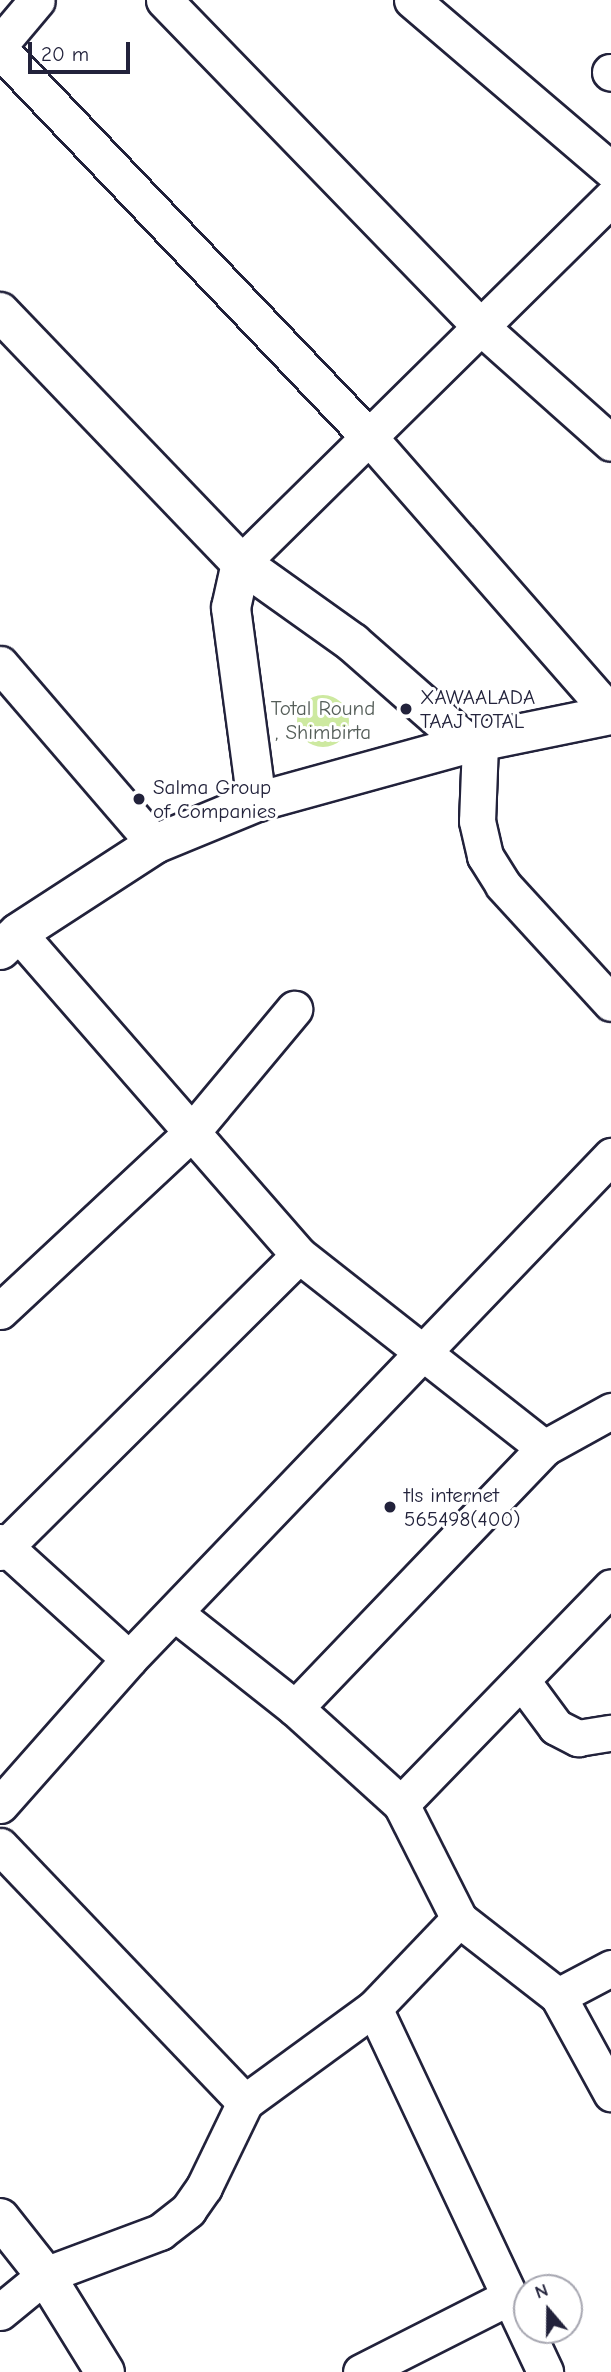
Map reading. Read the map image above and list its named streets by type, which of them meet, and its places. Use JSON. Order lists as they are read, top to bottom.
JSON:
{
  "parks": ["Total Round , Shimbirta"],
  "places": ["XAWAALADA TAAJ TOTAL", "Salma Group of Companies", "tls internet 565498(400)"],
  "scale_bar": "20 m",
  "north": "top"
}
